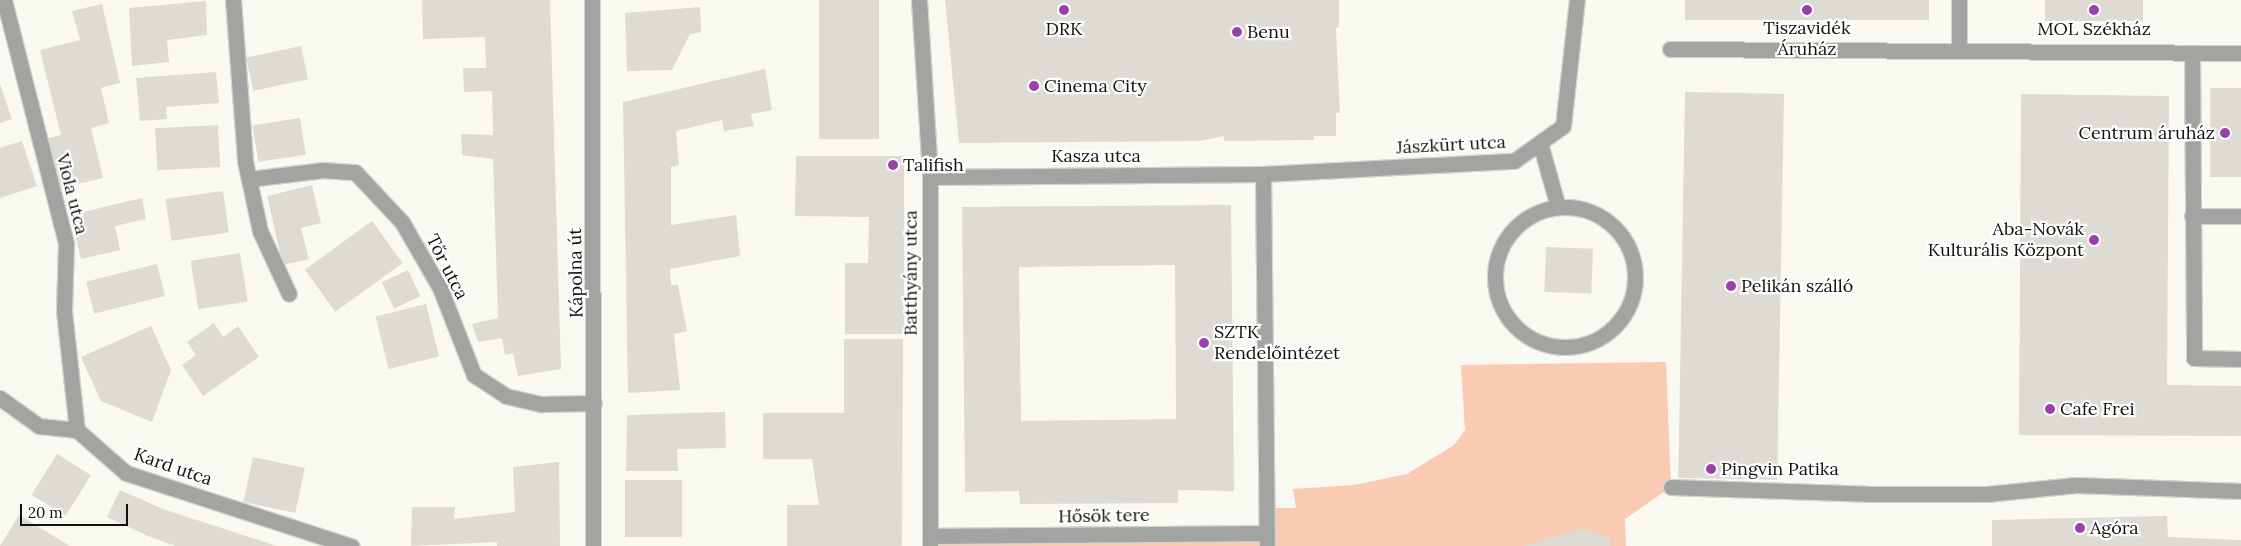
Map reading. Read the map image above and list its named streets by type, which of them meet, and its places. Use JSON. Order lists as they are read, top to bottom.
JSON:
{
  "streets": {
    "street": [
      "Jászkürt utca",
      "Kasza utca",
      "Viola utca",
      "Tőr utca",
      "Kápolna út",
      "Batthyány utca",
      "Kard utca",
      "Hősök tere"
    ]
  },
  "crossings": [
    ["Jászkürt utca", "Kasza utca"],
    ["Kasza utca", "Batthyány utca"],
    ["Viola utca", "Kard utca"],
    ["Tőr utca", "Kápolna út"],
    ["Batthyány utca", "Hősök tere"]
  ],
  "places": [
    "DRK",
    "Tiszavidék Áruház",
    "MOL Székház",
    "Benu",
    "Cinema City",
    "Centrum áruház",
    "Talifish",
    "Aba-Novák Kulturális Központ",
    "Pelikán szálló",
    "SZTK Rendelőintézet",
    "Cafe Frei",
    "Pingvin Patika",
    "Agóra"
  ],
  "scale_bar": "20 m"
}
